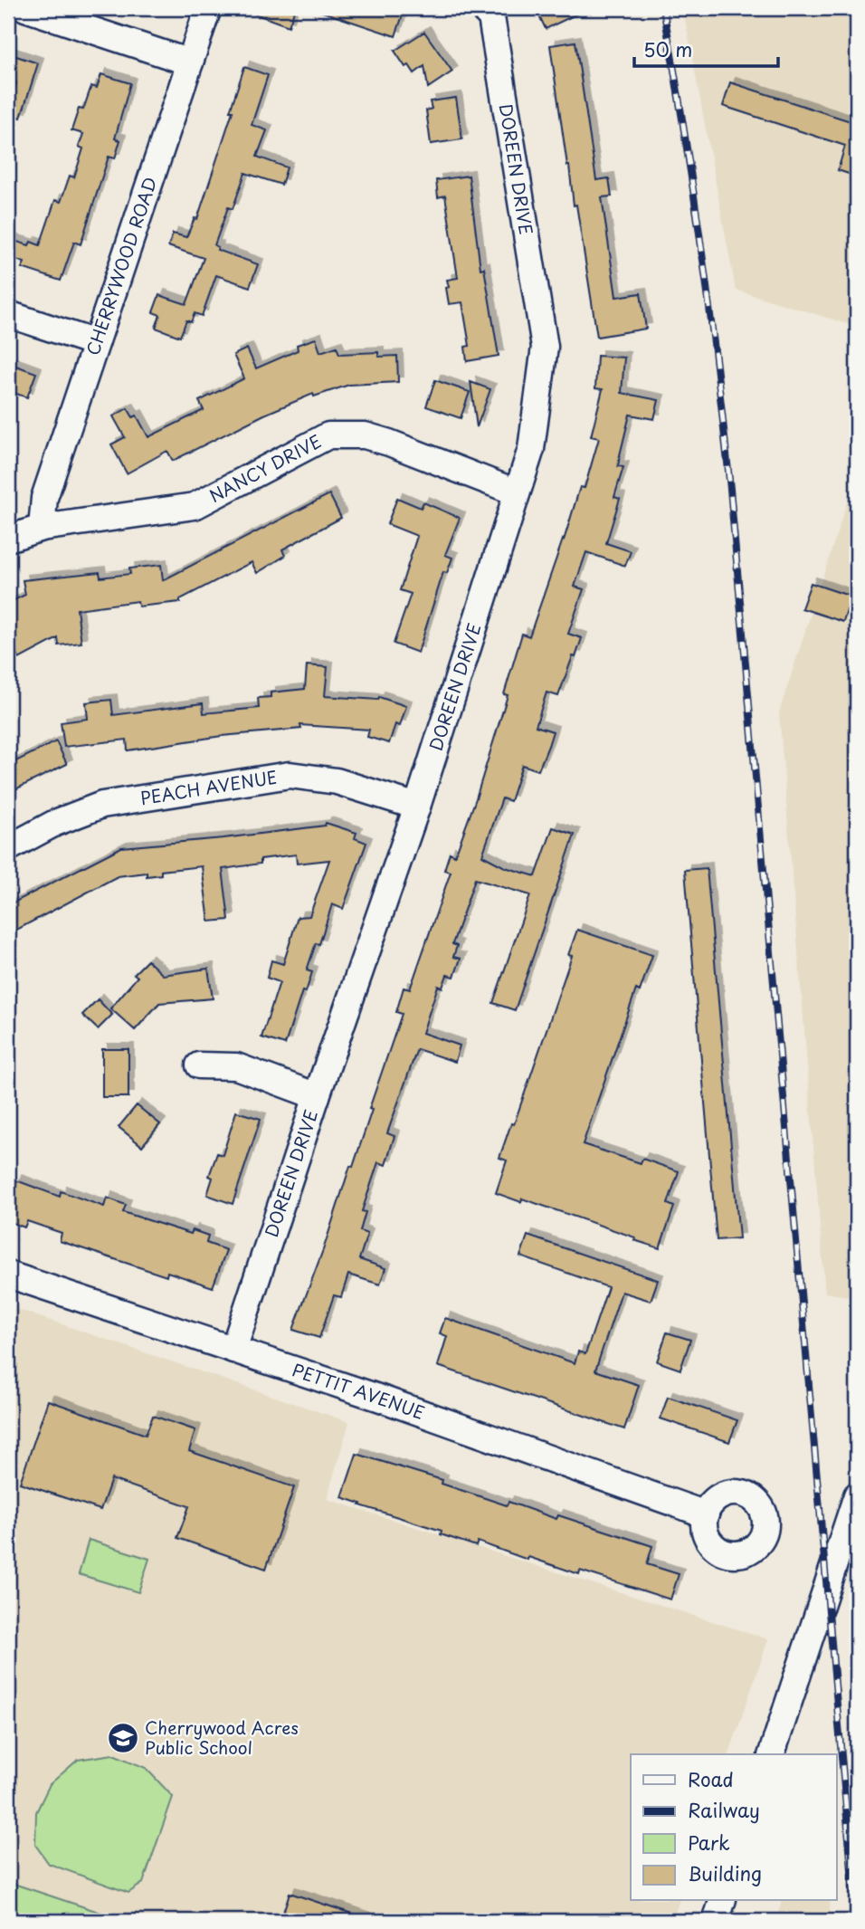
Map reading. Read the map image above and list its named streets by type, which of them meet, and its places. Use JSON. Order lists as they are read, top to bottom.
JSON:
{
  "streets": {
    "street": [
      "DOREEN DRIVE",
      "CHERRYWOOD ROAD",
      "NANCY DRIVE",
      "PEACH AVENUE",
      "PETTIT AVENUE"
    ]
  },
  "crossings": [
    ["DOREEN DRIVE", "NANCY DRIVE"],
    ["DOREEN DRIVE", "PEACH AVENUE"],
    ["DOREEN DRIVE", "PETTIT AVENUE"],
    ["CHERRYWOOD ROAD", "NANCY DRIVE"]
  ],
  "places": {
    "school or university": ["Cherrywood Acres Public School"]
  },
  "legend": [
    "Road",
    "Railway",
    "Park",
    "Building"
  ],
  "scale_bar": "50 m"
}
